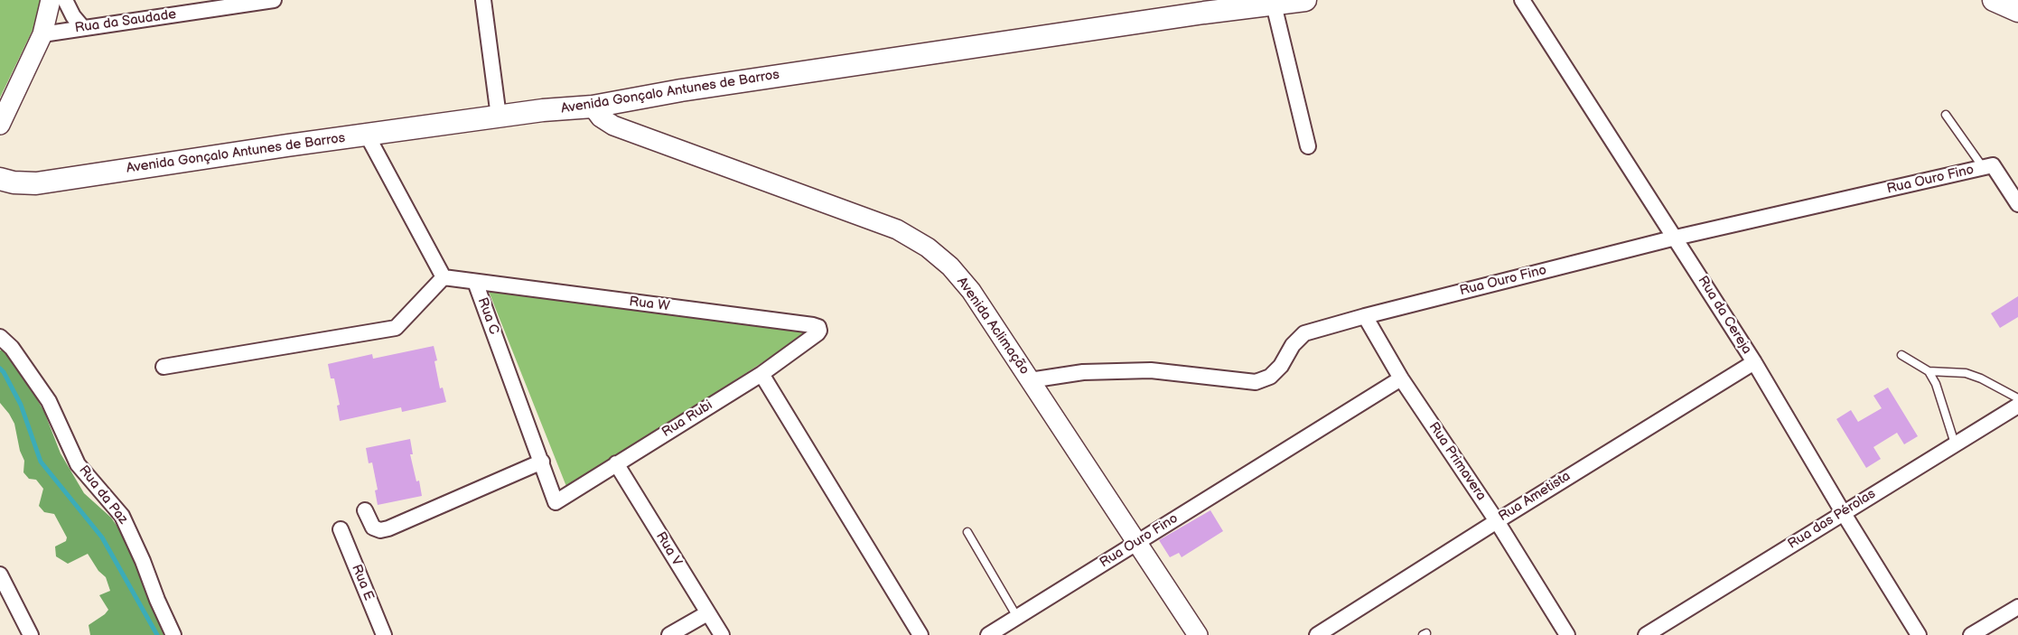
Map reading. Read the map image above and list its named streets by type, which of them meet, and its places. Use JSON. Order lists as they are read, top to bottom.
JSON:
{
  "streets": {
    "main road": ["Avenida Gonçalo Antunes de Barros"],
    "street": [
      "Rua da Saudade",
      "Rua Ouro Fino",
      "Rua W",
      "Rua da Cereja",
      "Rua C",
      "Avenida Aclimação",
      "Rua Rubi",
      "Rua Primavera",
      "Rua da Paz",
      "Rua Ametista",
      "Rua das Pérolas",
      "Rua V",
      "Rua E"
    ]
  },
  "crossings": [
    ["Avenida Gonçalo Antunes de Barros", "Avenida Aclimação"],
    ["Rua Ouro Fino", "Rua da Cereja"],
    ["Rua Ouro Fino", "Avenida Aclimação"],
    ["Rua Ouro Fino", "Rua Primavera"],
    ["Rua W", "Rua C"],
    ["Rua W", "Rua Rubi"],
    ["Rua da Cereja", "Rua Ametista"],
    ["Rua da Cereja", "Rua das Pérolas"],
    ["Rua C", "Rua Rubi"],
    ["Rua Rubi", "Rua V"],
    ["Rua Primavera", "Rua Ametista"]
  ]
}
